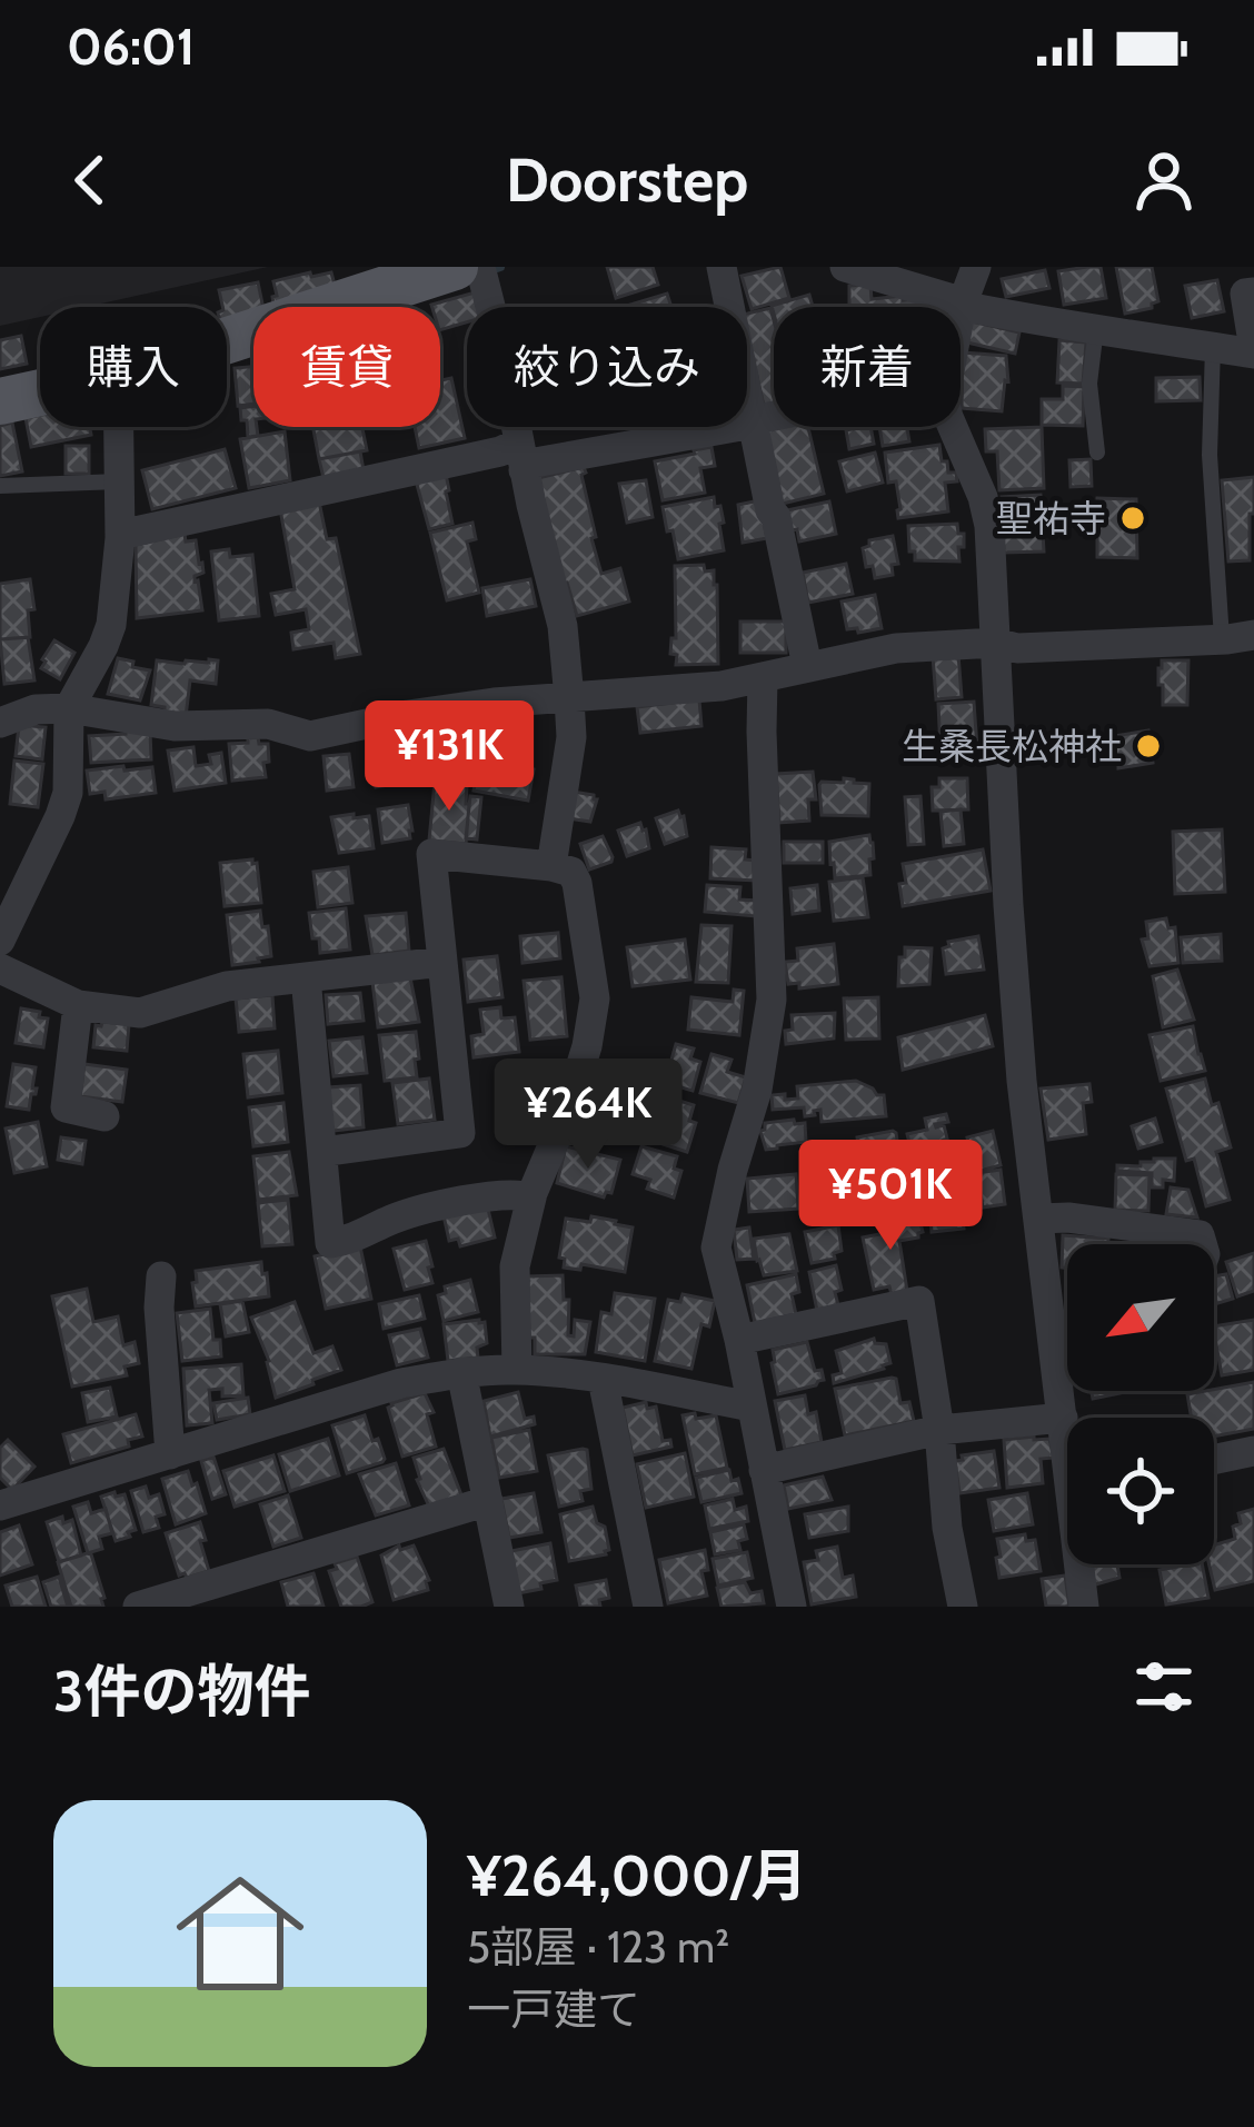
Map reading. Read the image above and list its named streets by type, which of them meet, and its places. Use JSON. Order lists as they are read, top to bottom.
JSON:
{
  "places": ["聖祐寺", "生桑長松神社"],
  "north": "bottom left",
  "page": {
    "status": "06:01",
    "header": "Doorstep",
    "chip": [
      "購入",
      "賃貸",
      "絞り込み",
      "新着"
    ],
    "price": ["¥131K", "¥264K", "¥501K"],
    "heading": "3件の物件",
    "list": [
      {
        "name": "¥264,000/月",
        "note": "5部屋 · 123 m² · 一戸建て"
      }
    ]
  }
}
